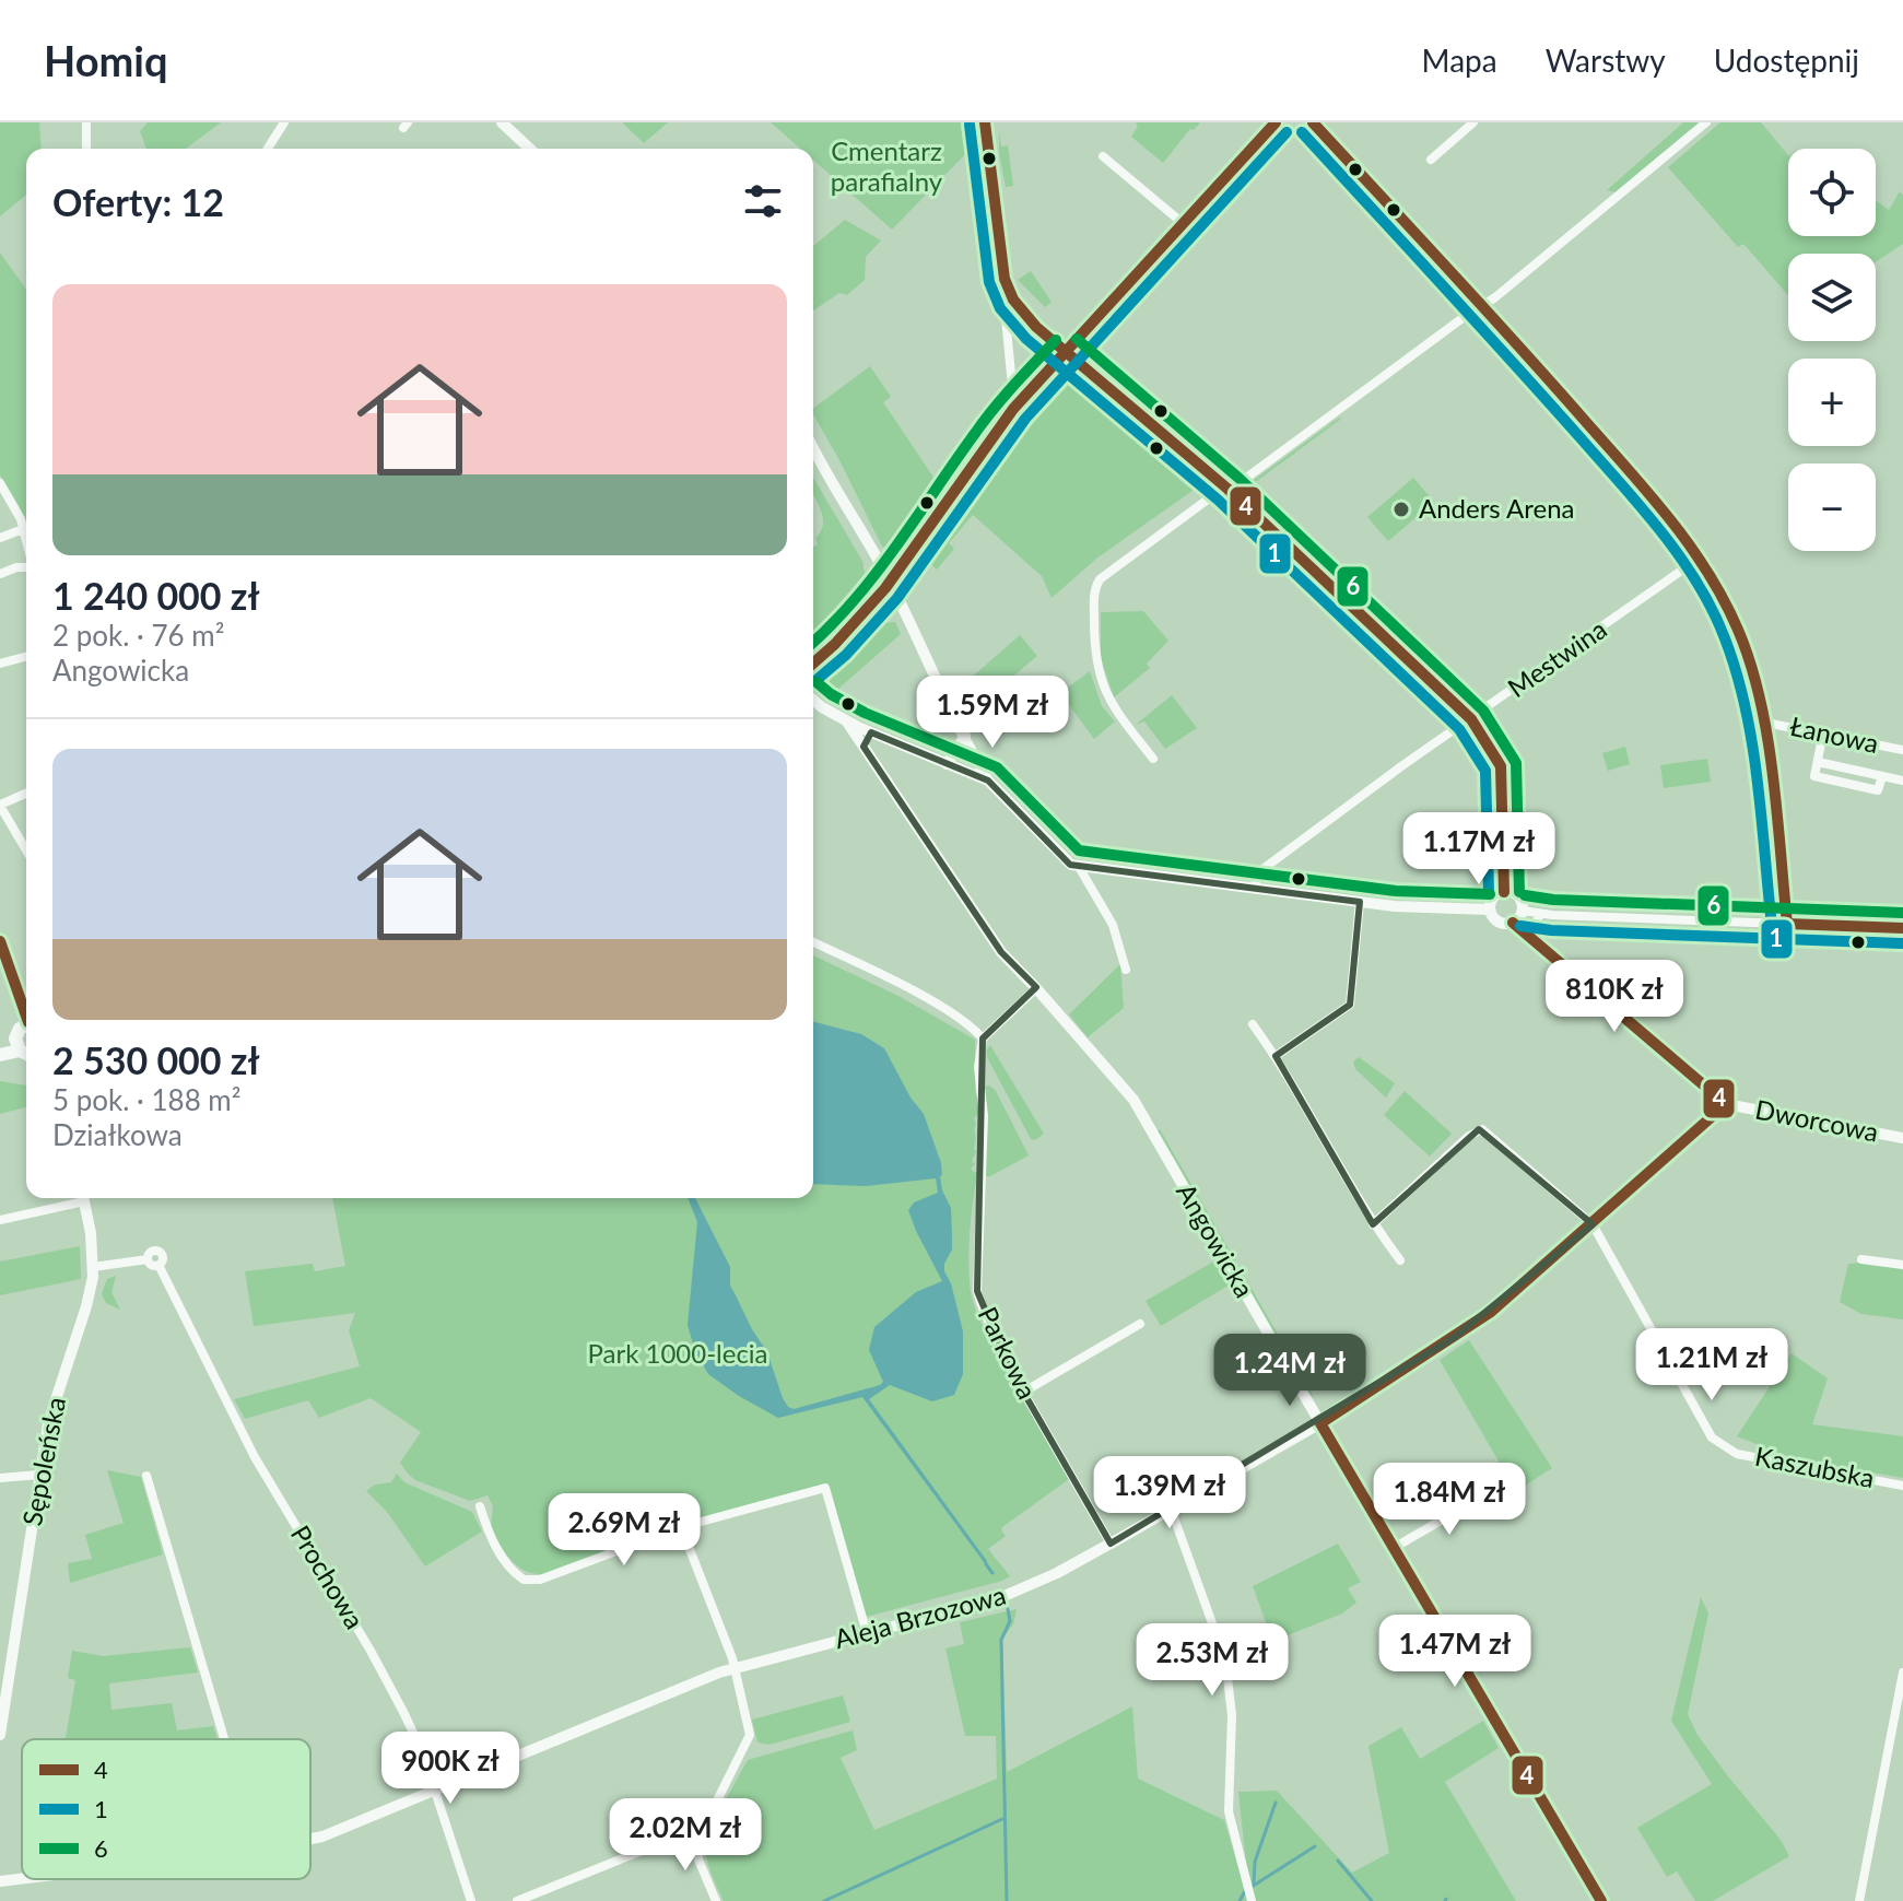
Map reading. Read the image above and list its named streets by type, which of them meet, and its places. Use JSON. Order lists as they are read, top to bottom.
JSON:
{
  "streets": {
    "street": [
      "Mestwina",
      "Łanowa",
      "Dworcowa",
      "Angowicka",
      "Parkowa",
      "Sępoleńska",
      "Kaszubska",
      "Prochowa",
      "Aleja Brzozowa"
    ]
  },
  "crossings": [
    ["Dworcowa", "Aleja Brzozowa"],
    ["Angowicka", "Aleja Brzozowa"],
    ["Parkowa", "Aleja Brzozowa"],
    ["Sępoleńska", "Prochowa"],
    ["Kaszubska", "Aleja Brzozowa"],
    ["Prochowa", "Aleja Brzozowa"]
  ],
  "parks": ["Cmentarz parafialny", "Park 1000-lecia"],
  "places": ["Anders Arena"],
  "lines": ["transit line 4", "transit line 1", "transit line 6"],
  "legend": ["4", "1", "6"],
  "page": {
    "header": "Homiq",
    "nav": ["Mapa", "Warstwy", "Udostępnij"],
    "map_buttons": ["+", "−"],
    "heading": "Oferty: 12",
    "list": [
      {
        "name": "1 240 000 zł",
        "note": "2 pok. · 76 m² · Angowicka"
      },
      {
        "name": "2 530 000 zł",
        "note": "5 pok. · 188 m² · Działkowa"
      }
    ],
    "price": [
      "1.59M zł",
      "1.17M zł",
      "810K zł",
      "1.21M zł",
      "1.24M zł",
      "1.39M zł",
      "1.84M zł",
      "2.69M zł",
      "1.47M zł",
      "2.53M zł",
      "900K zł",
      "2.02M zł"
    ]
  }
}
